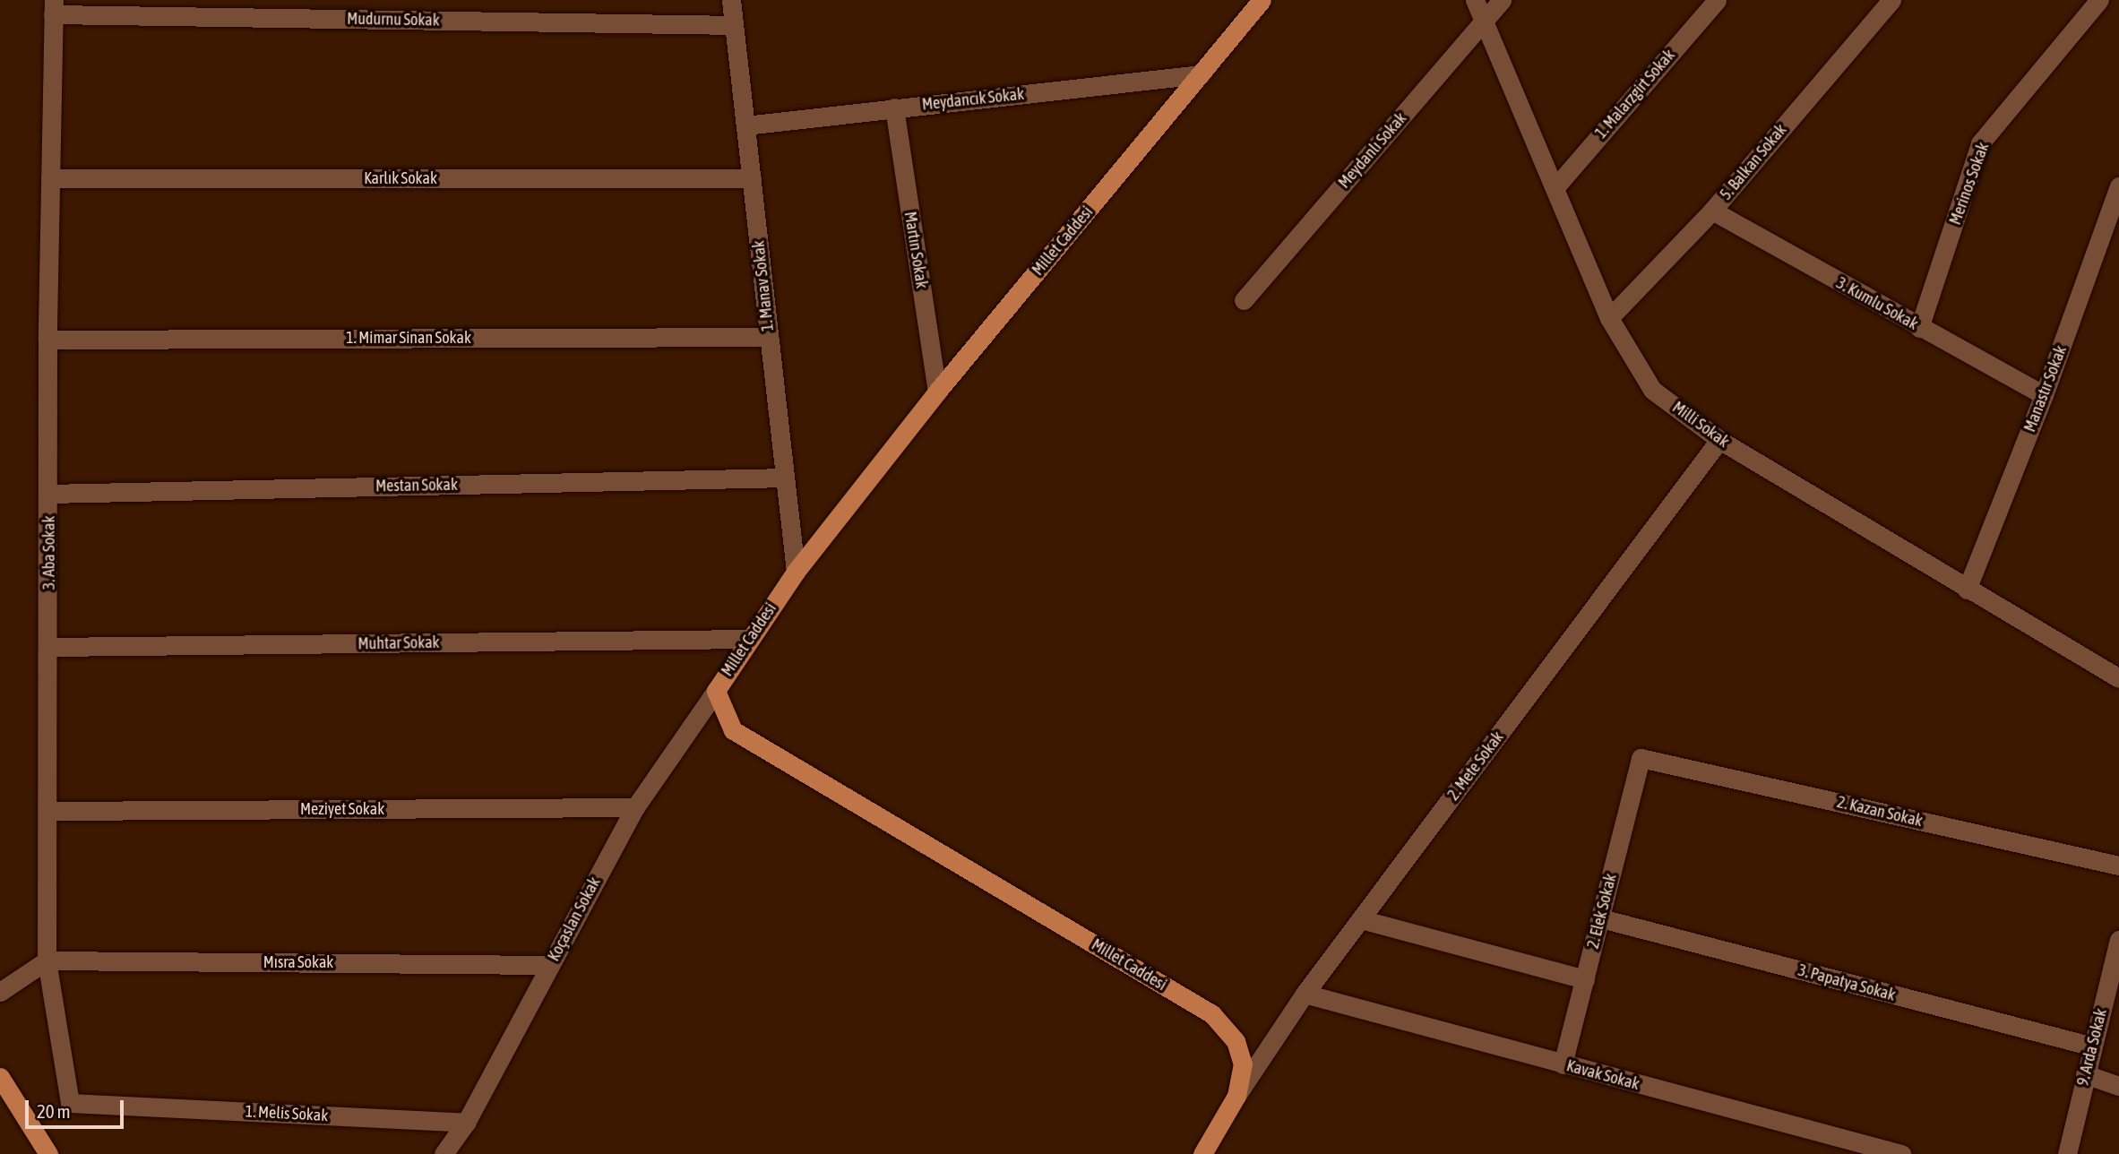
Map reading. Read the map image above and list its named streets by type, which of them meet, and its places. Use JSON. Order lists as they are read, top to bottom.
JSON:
{
  "streets": {
    "main road": ["Millet Caddesi"],
    "street": [
      "Mudurnu Sokak",
      "1. Malarzgirt Sokak",
      "Meydancık Sokak",
      "Meydanlı Sokak",
      "5. Balkan Sokak",
      "Karlık Sokak",
      "Merinos Sokak",
      "Martın Sokak",
      "1. Manav Sokak",
      "3. Kumlu Sokak",
      "1. Mimar Sinan Sokak",
      "Manastır Sokak",
      "Milli Sokak",
      "Mestan Sokak",
      "3. Aba Sokak",
      "Muhtar Sokak",
      "2. Mete Sokak",
      "Meziyet Sokak",
      "2. Kazan Sokak",
      "2. Elek Sokak",
      "Koçaslan Sokak",
      "Mısra Sokak",
      "3. Papatya Sokak",
      "9. Arda Sokak",
      "Kavak Sokak",
      "1. Melis Sokak"
    ]
  },
  "crossings": [
    ["Mudurnu Sokak", "1. Manav Sokak"],
    ["Mudurnu Sokak", "3. Aba Sokak"],
    ["1. Malarzgirt Sokak", "Milli Sokak"],
    ["Meydancık Sokak", "Millet Caddesi"],
    ["Meydancık Sokak", "Martın Sokak"],
    ["Meydancık Sokak", "1. Manav Sokak"],
    ["Meydanlı Sokak", "Milli Sokak"],
    ["5. Balkan Sokak", "3. Kumlu Sokak"],
    ["5. Balkan Sokak", "Milli Sokak"],
    ["Karlık Sokak", "1. Manav Sokak"],
    ["Karlık Sokak", "3. Aba Sokak"],
    ["Merinos Sokak", "3. Kumlu Sokak"],
    ["Millet Caddesi", "Martın Sokak"],
    ["Millet Caddesi", "1. Manav Sokak"],
    ["Millet Caddesi", "Muhtar Sokak"],
    ["Millet Caddesi", "2. Mete Sokak"],
    ["Millet Caddesi", "Koçaslan Sokak"],
    ["1. Manav Sokak", "1. Mimar Sinan Sokak"],
    ["1. Manav Sokak", "Mestan Sokak"],
    ["3. Kumlu Sokak", "Manastır Sokak"],
    ["1. Mimar Sinan Sokak", "3. Aba Sokak"],
    ["Manastır Sokak", "Milli Sokak"],
    ["Milli Sokak", "2. Mete Sokak"],
    ["Mestan Sokak", "3. Aba Sokak"],
    ["3. Aba Sokak", "Muhtar Sokak"],
    ["3. Aba Sokak", "Meziyet Sokak"],
    ["3. Aba Sokak", "Mısra Sokak"],
    ["3. Aba Sokak", "1. Melis Sokak"],
    ["2. Mete Sokak", "Kavak Sokak"],
    ["Meziyet Sokak", "Koçaslan Sokak"],
    ["2. Kazan Sokak", "2. Elek Sokak"],
    ["2. Elek Sokak", "3. Papatya Sokak"],
    ["2. Elek Sokak", "Kavak Sokak"],
    ["Koçaslan Sokak", "Mısra Sokak"],
    ["Koçaslan Sokak", "1. Melis Sokak"],
    ["3. Papatya Sokak", "9. Arda Sokak"]
  ],
  "scale_bar": "20 m"
}
